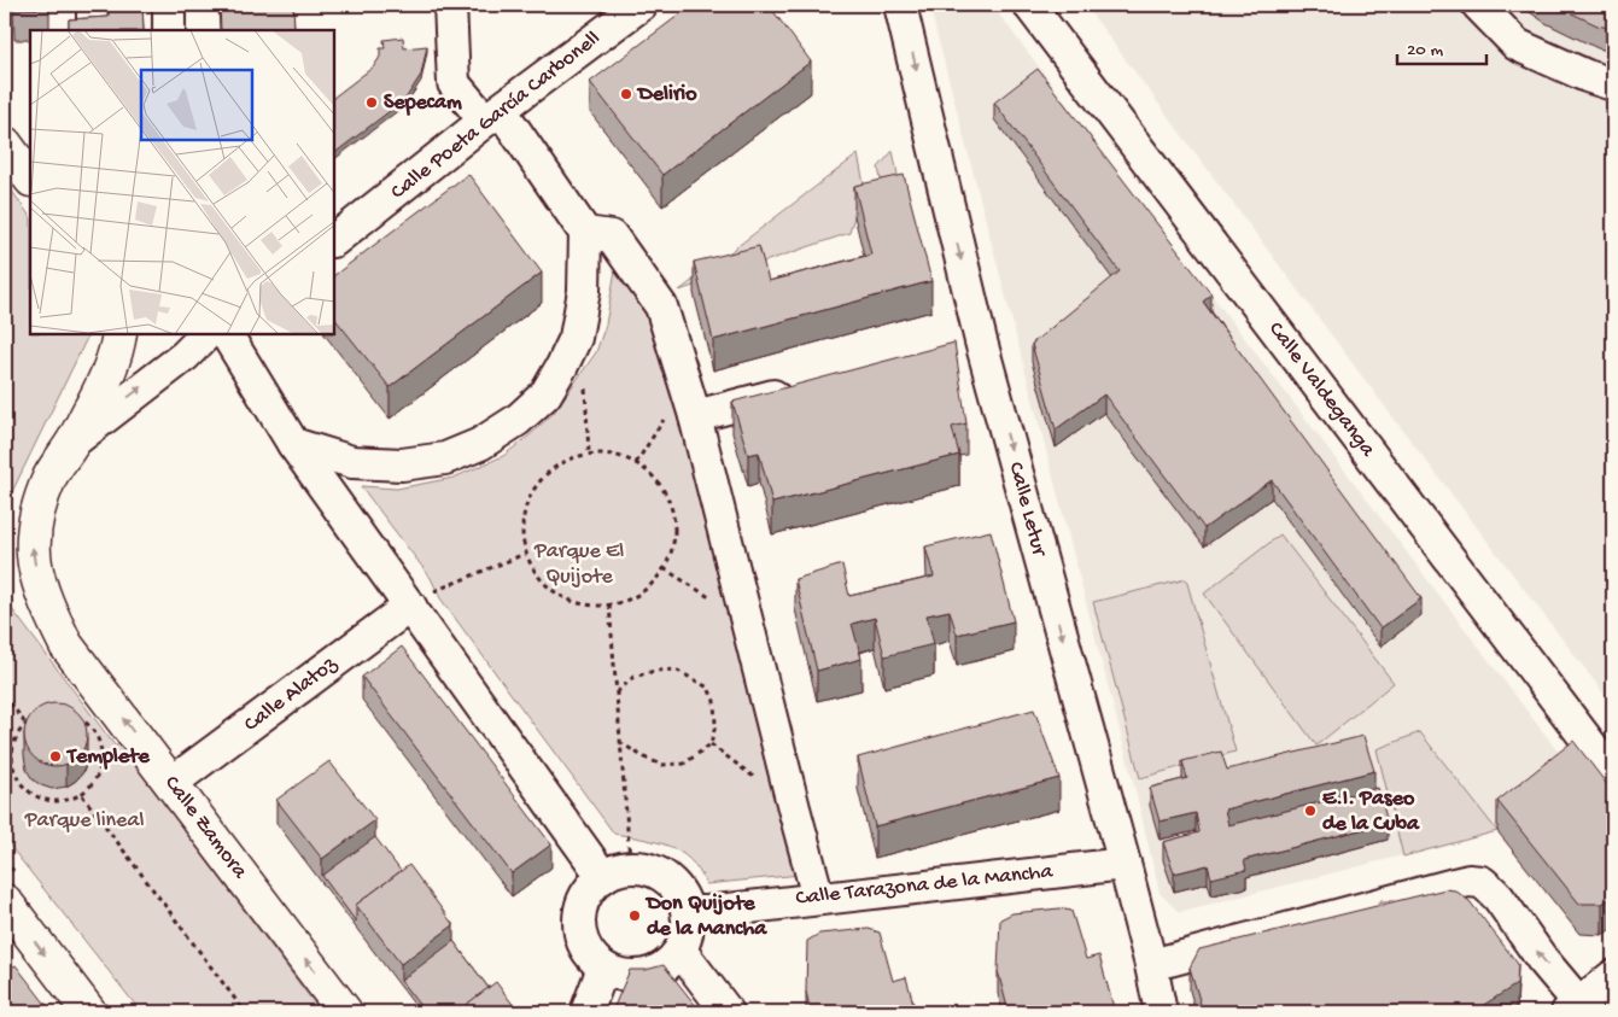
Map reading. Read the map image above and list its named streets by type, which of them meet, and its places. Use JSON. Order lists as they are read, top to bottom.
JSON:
{
  "streets": {
    "main road": ["Calle Zamora"],
    "street": [
      "Calle Poeta García Carbonell",
      "Calle Valdeganga",
      "Calle Letur",
      "Calle Alatoz",
      "Calle Tarazona de la Mancha"
    ]
  },
  "crossings": [
    ["Calle Letur", "Calle Tarazona de la Mancha"],
    ["Calle Alatoz", "Calle Zamora"]
  ],
  "one_way": ["Calle Letur", "Calle Zamora"],
  "parks": ["Parque El Quijote", "Parque lineal"],
  "places": [
    "Delirio",
    "Sepecam",
    "Templete",
    "E.I. Paseo de la Cuba",
    "Don Quijote de la Mancha"
  ],
  "scale_bar": "20 m"
}
